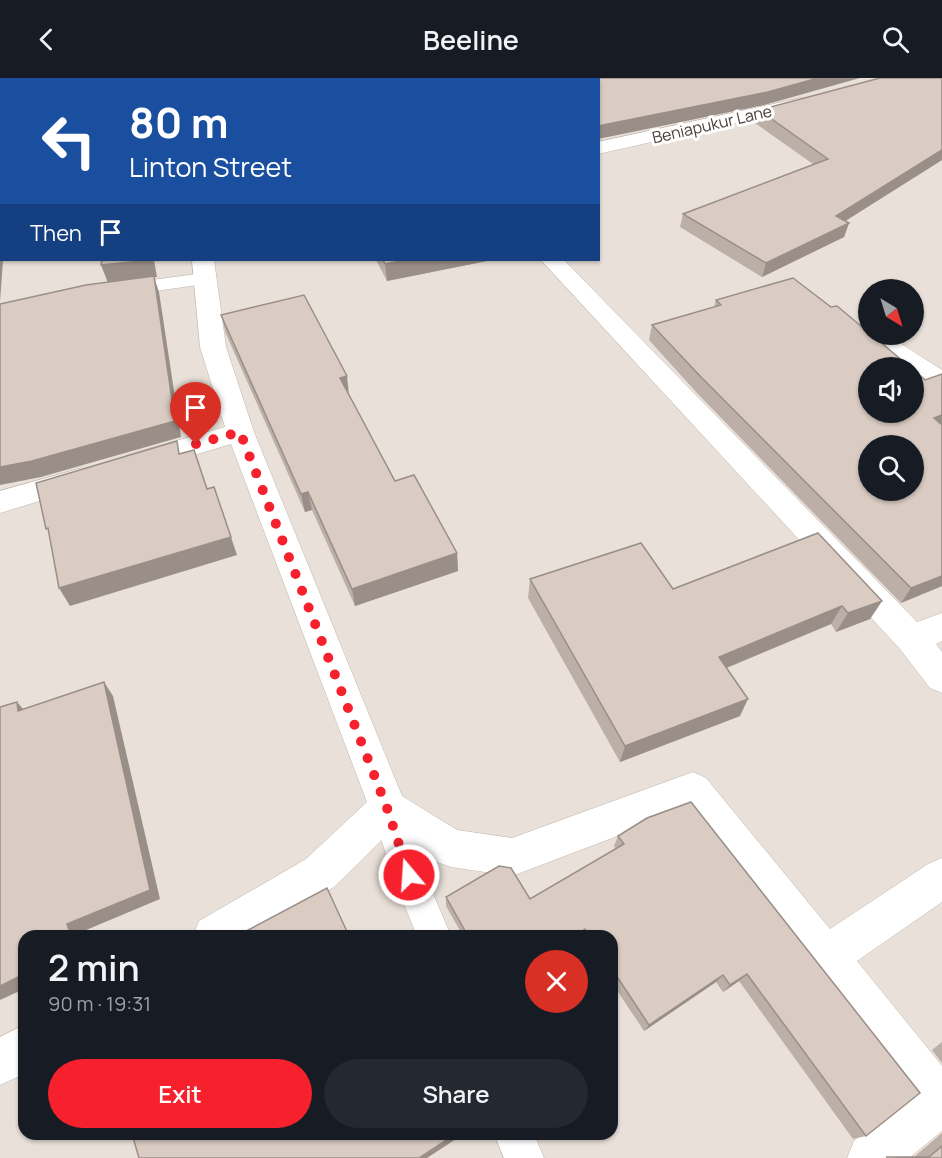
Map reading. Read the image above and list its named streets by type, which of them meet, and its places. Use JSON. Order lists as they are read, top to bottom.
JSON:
{
  "streets": {
    "street": ["Beniapukur Lane"]
  },
  "north": "bottom right",
  "page": {
    "header": "Beeline",
    "turn": ["80 m", "Linton Street"],
    "then": "Then",
    "heading": ["2 min", "90 m · 19:31"],
    "buttons": ["Exit", "Share"]
  }
}
